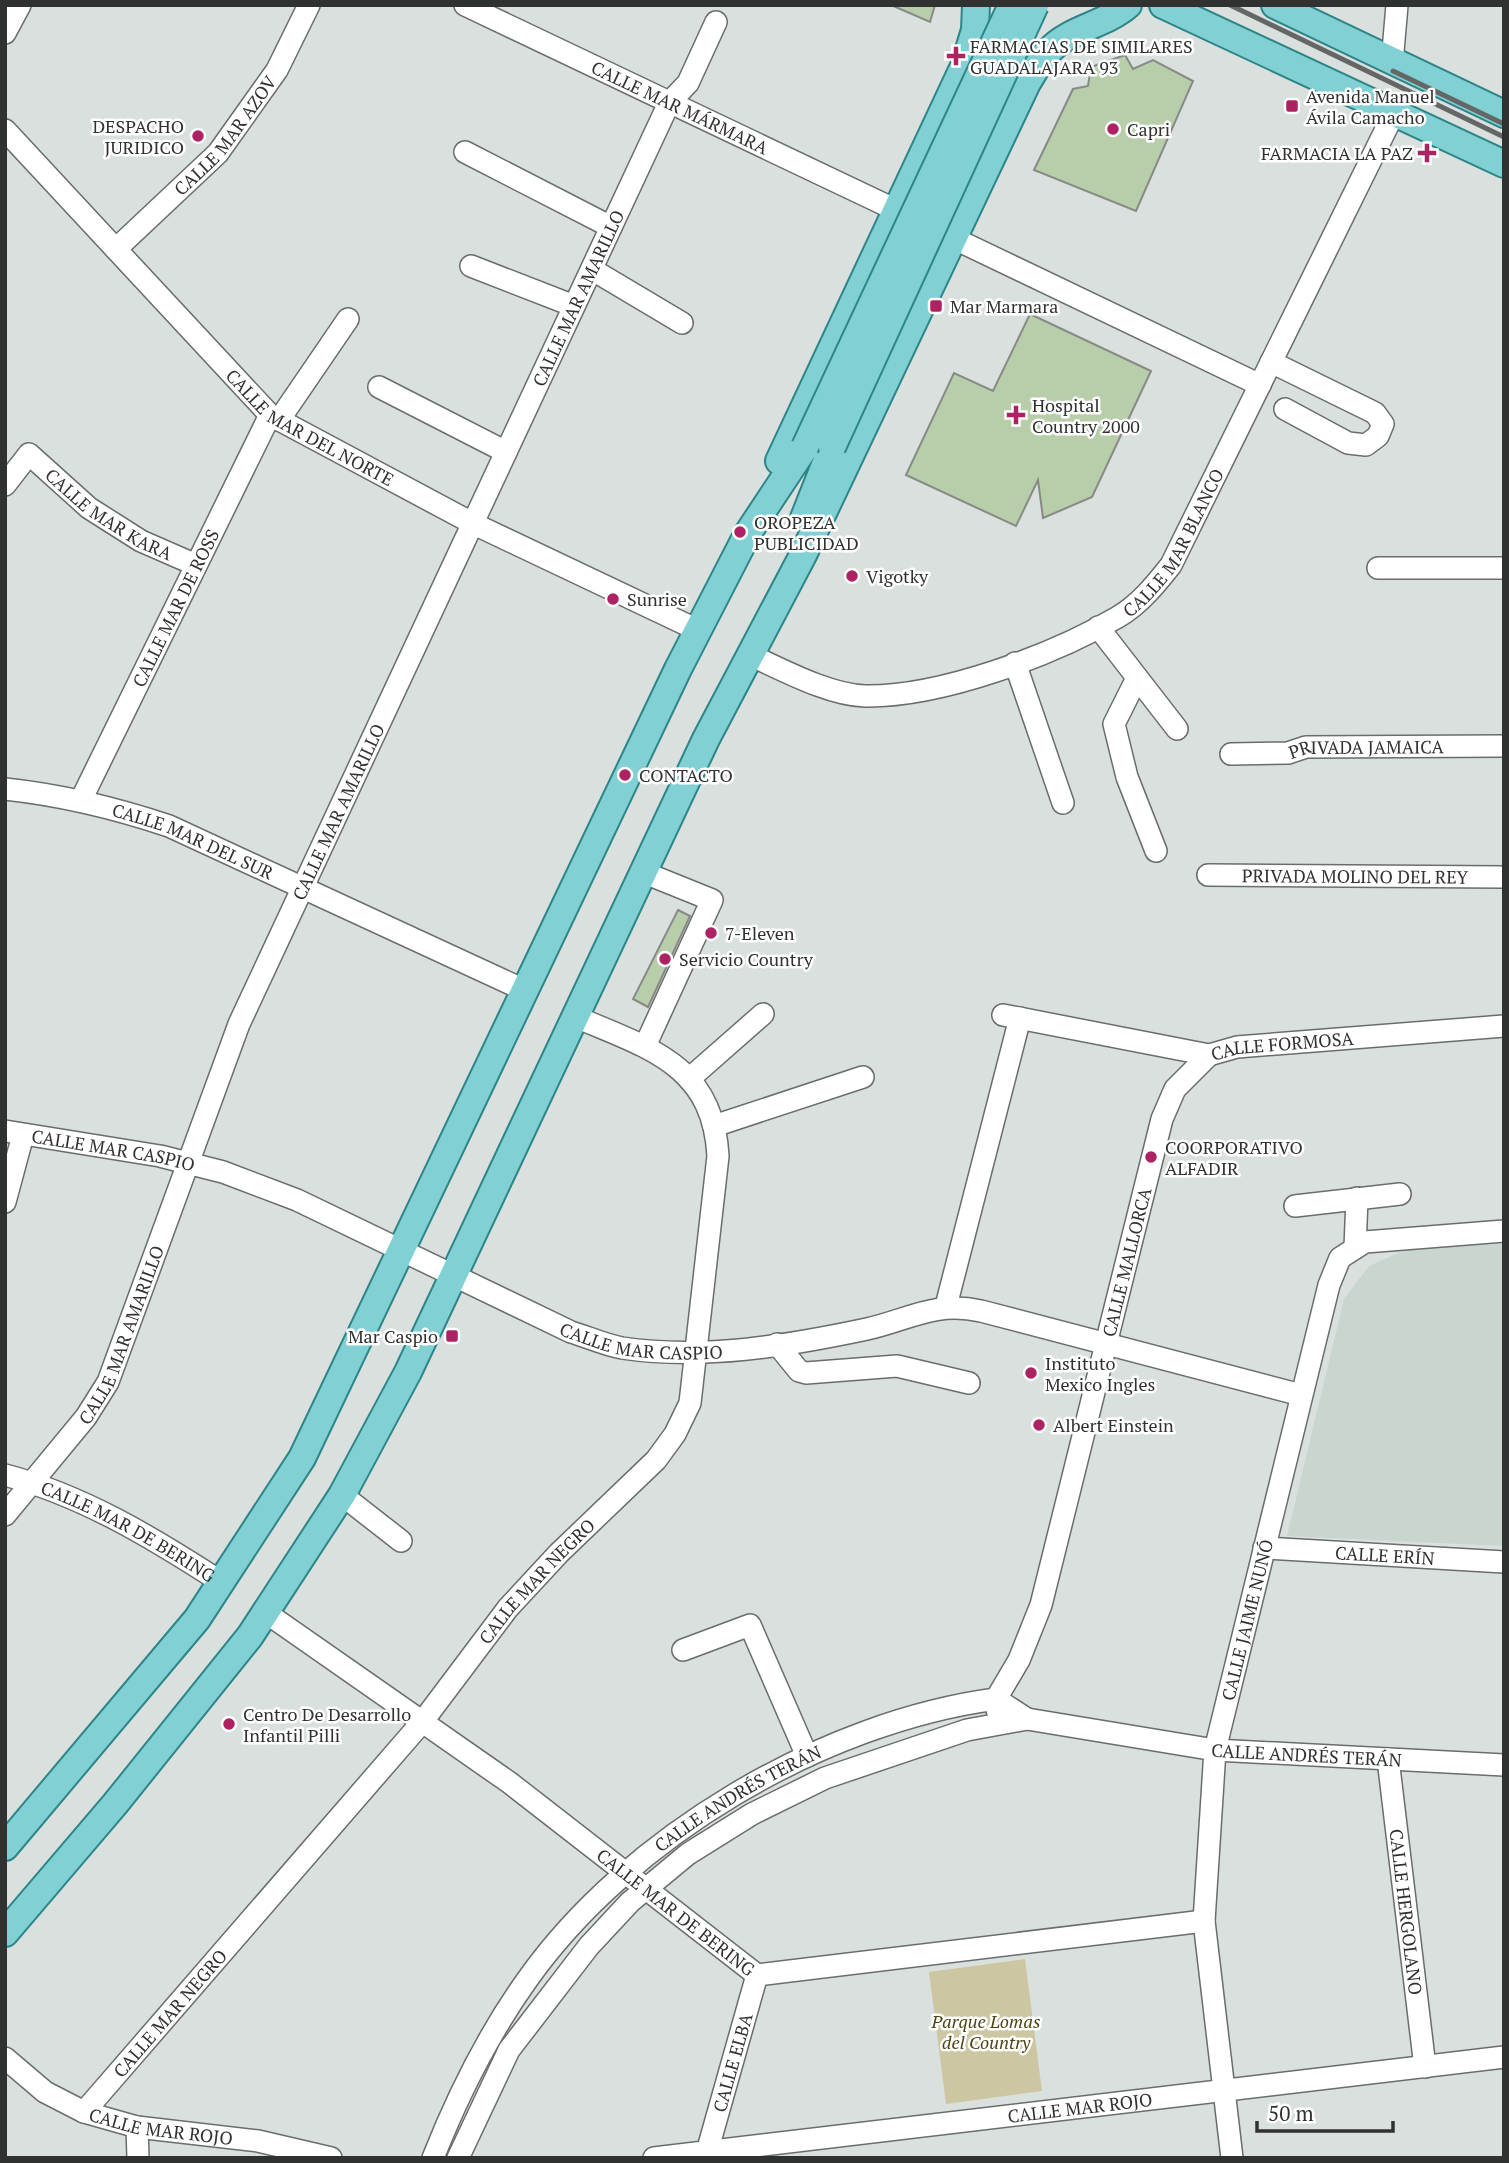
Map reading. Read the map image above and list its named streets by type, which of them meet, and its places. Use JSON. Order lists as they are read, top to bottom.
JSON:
{
  "streets": {
    "street": [
      "CALLE MAR MÁRMARA",
      "CALLE MAR AZOV",
      "CALLE MAR AMARILLO",
      "CALLE MAR DEL NORTE",
      "CALLE MAR KARA",
      "CALLE MAR BLANCO",
      "CALLE MAR DE ROSS",
      "PRIVADA JAMAICA",
      "CALLE MAR DEL SUR",
      "PRIVADA MOLINO DEL REY",
      "CALLE FORMOSA",
      "CALLE MAR CASPIO",
      "CALLE MALLORCA",
      "CALLE MAR DE BERING",
      "CALLE ERÍN",
      "CALLE MAR NEGRO",
      "CALLE JAIME NUNÓ",
      "CALLE ANDRÉS TERÁN",
      "CALLE HERGOLANO",
      "CALLE ELBA",
      "CALLE MAR ROJO"
    ]
  },
  "crossings": [
    ["CALLE MAR MÁRMARA", "CALLE MAR AMARILLO"],
    ["CALLE MAR AZOV", "CALLE MAR DEL NORTE"],
    ["CALLE MAR AMARILLO", "CALLE MAR DEL NORTE"],
    ["CALLE MAR AMARILLO", "CALLE MAR DEL SUR"],
    ["CALLE MAR AMARILLO", "CALLE MAR CASPIO"],
    ["CALLE MAR AMARILLO", "CALLE MAR DE BERING"],
    ["CALLE MAR DEL NORTE", "CALLE MAR DE ROSS"],
    ["CALLE MAR KARA", "CALLE MAR DE ROSS"],
    ["CALLE MAR DE ROSS", "CALLE MAR DEL SUR"],
    ["CALLE FORMOSA", "CALLE MAR CASPIO"],
    ["CALLE FORMOSA", "CALLE MALLORCA"],
    ["CALLE MAR CASPIO", "CALLE MALLORCA"],
    ["CALLE MAR CASPIO", "CALLE MAR NEGRO"],
    ["CALLE MAR CASPIO", "CALLE JAIME NUNÓ"],
    ["CALLE MALLORCA", "CALLE ANDRÉS TERÁN"],
    ["CALLE MAR DE BERING", "CALLE MAR NEGRO"],
    ["CALLE MAR DE BERING", "CALLE JAIME NUNÓ"],
    ["CALLE MAR DE BERING", "CALLE ANDRÉS TERÁN"],
    ["CALLE MAR DE BERING", "CALLE ELBA"],
    ["CALLE ERÍN", "CALLE JAIME NUNÓ"],
    ["CALLE MAR NEGRO", "CALLE MAR ROJO"],
    ["CALLE JAIME NUNÓ", "CALLE ANDRÉS TERÁN"],
    ["CALLE JAIME NUNÓ", "CALLE MAR ROJO"],
    ["CALLE ANDRÉS TERÁN", "CALLE HERGOLANO"],
    ["CALLE HERGOLANO", "CALLE MAR ROJO"],
    ["CALLE ELBA", "CALLE MAR ROJO"]
  ],
  "parks": ["Parque Lomas del Country"],
  "places": {
    "health": ["FARMACIAS DE SIMILARES GUADALAJARA 93", "FARMACIA LA PAZ", "Hospital Country 2000"],
    "transit": ["Avenida Manuel Ávila Camacho", "Mar Marmara", "Mar Caspio"],
    "other": [
      "Capri",
      "DESPACHO JURIDICO",
      "OROPEZA PUBLICIDAD",
      "Vigotky",
      "Sunrise",
      "CONTACTO",
      "7-Eleven",
      "Servicio Country",
      "COORPORATIVO ALFADIR",
      "Instituto Mexico Ingles",
      "Albert Einstein",
      "Centro De Desarrollo Infantil Pilli"
    ]
  },
  "scale_bar": "50 m"
}
